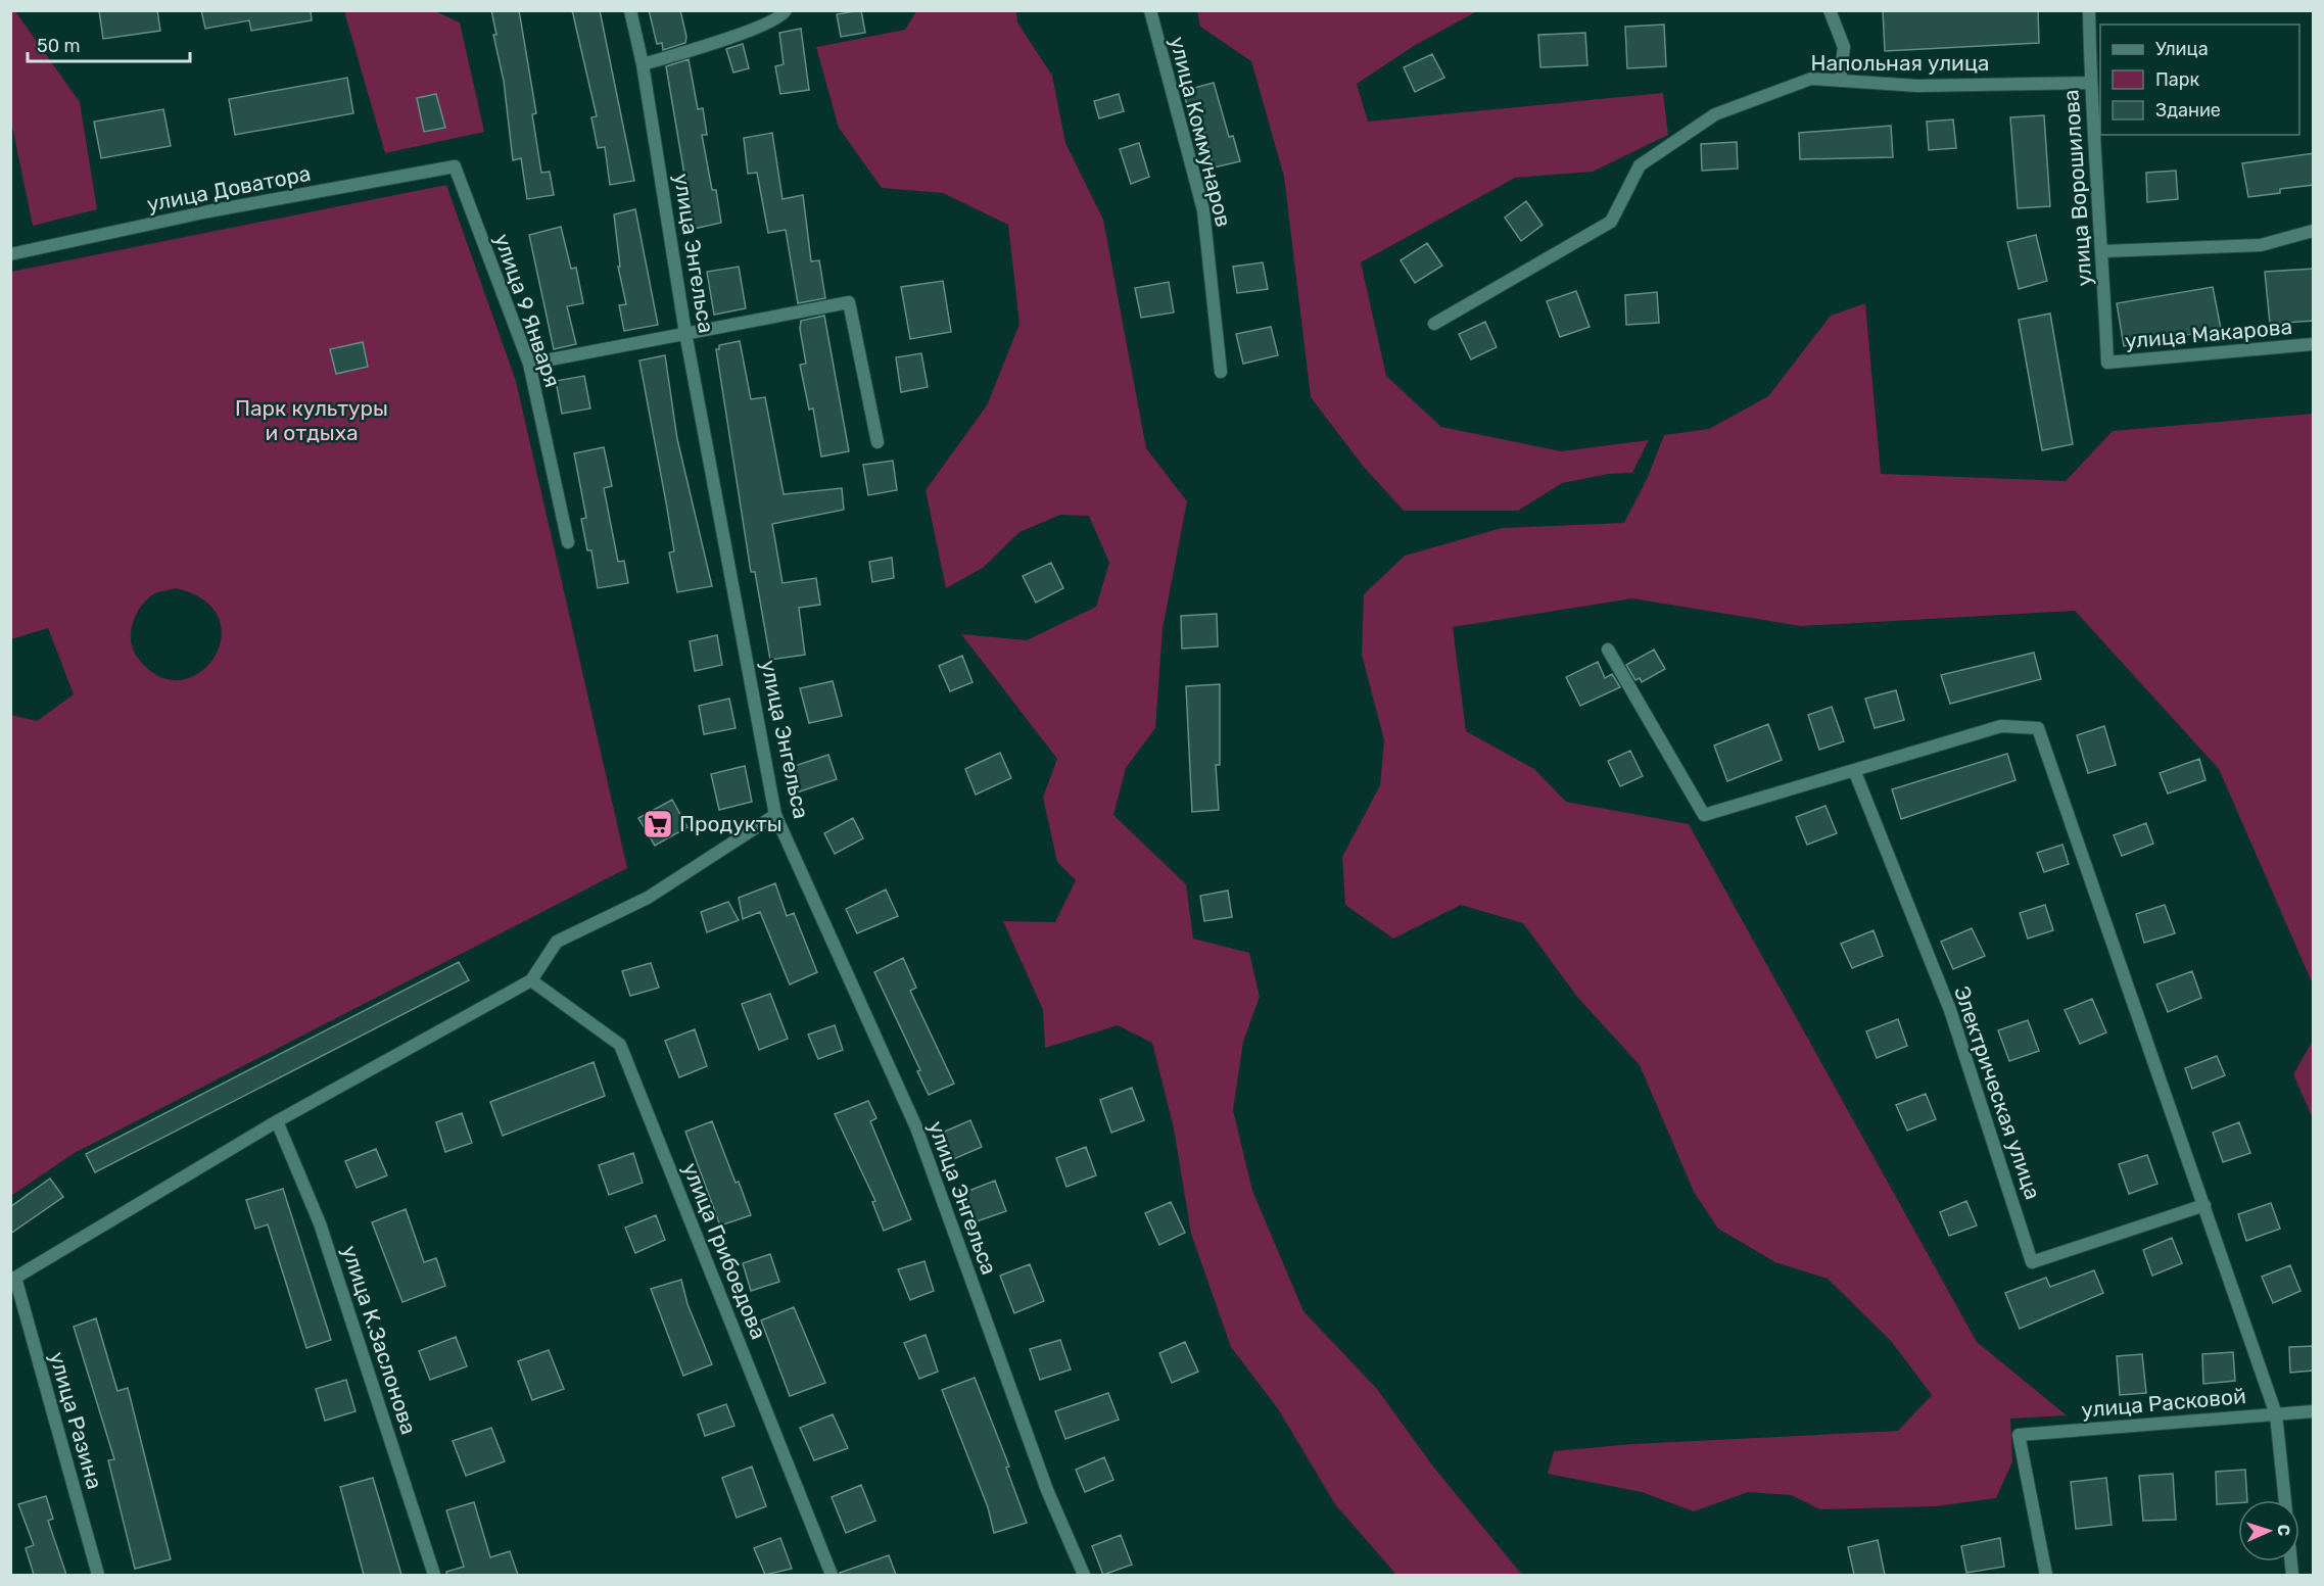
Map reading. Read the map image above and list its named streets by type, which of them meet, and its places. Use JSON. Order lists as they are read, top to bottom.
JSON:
{
  "streets": {
    "street": [
      "Напольная улица",
      "улица Коммунаров",
      "улица Ворошилова",
      "улица Доватора",
      "улица Энгельса",
      "улица 9 Января",
      "улица Макарова",
      "Электрическая улица",
      "улица Грибоедова",
      "улица К.Заслонова",
      "улица Расковой",
      "улица Разина"
    ]
  },
  "crossings": [
    ["Напольная улица", "улица Ворошилова"],
    ["улица Ворошилова", "улица Макарова"],
    ["улица Доватора", "улица 9 Января"],
    ["улица К.Заслонова", "улица Разина"]
  ],
  "parks": ["Парк культуры и отдыха"],
  "places": {
    "supermarket": ["Продукты"]
  },
  "legend": ["Улица", "Парк", "Здание"],
  "scale_bar": "50 m",
  "north": "right"
}
